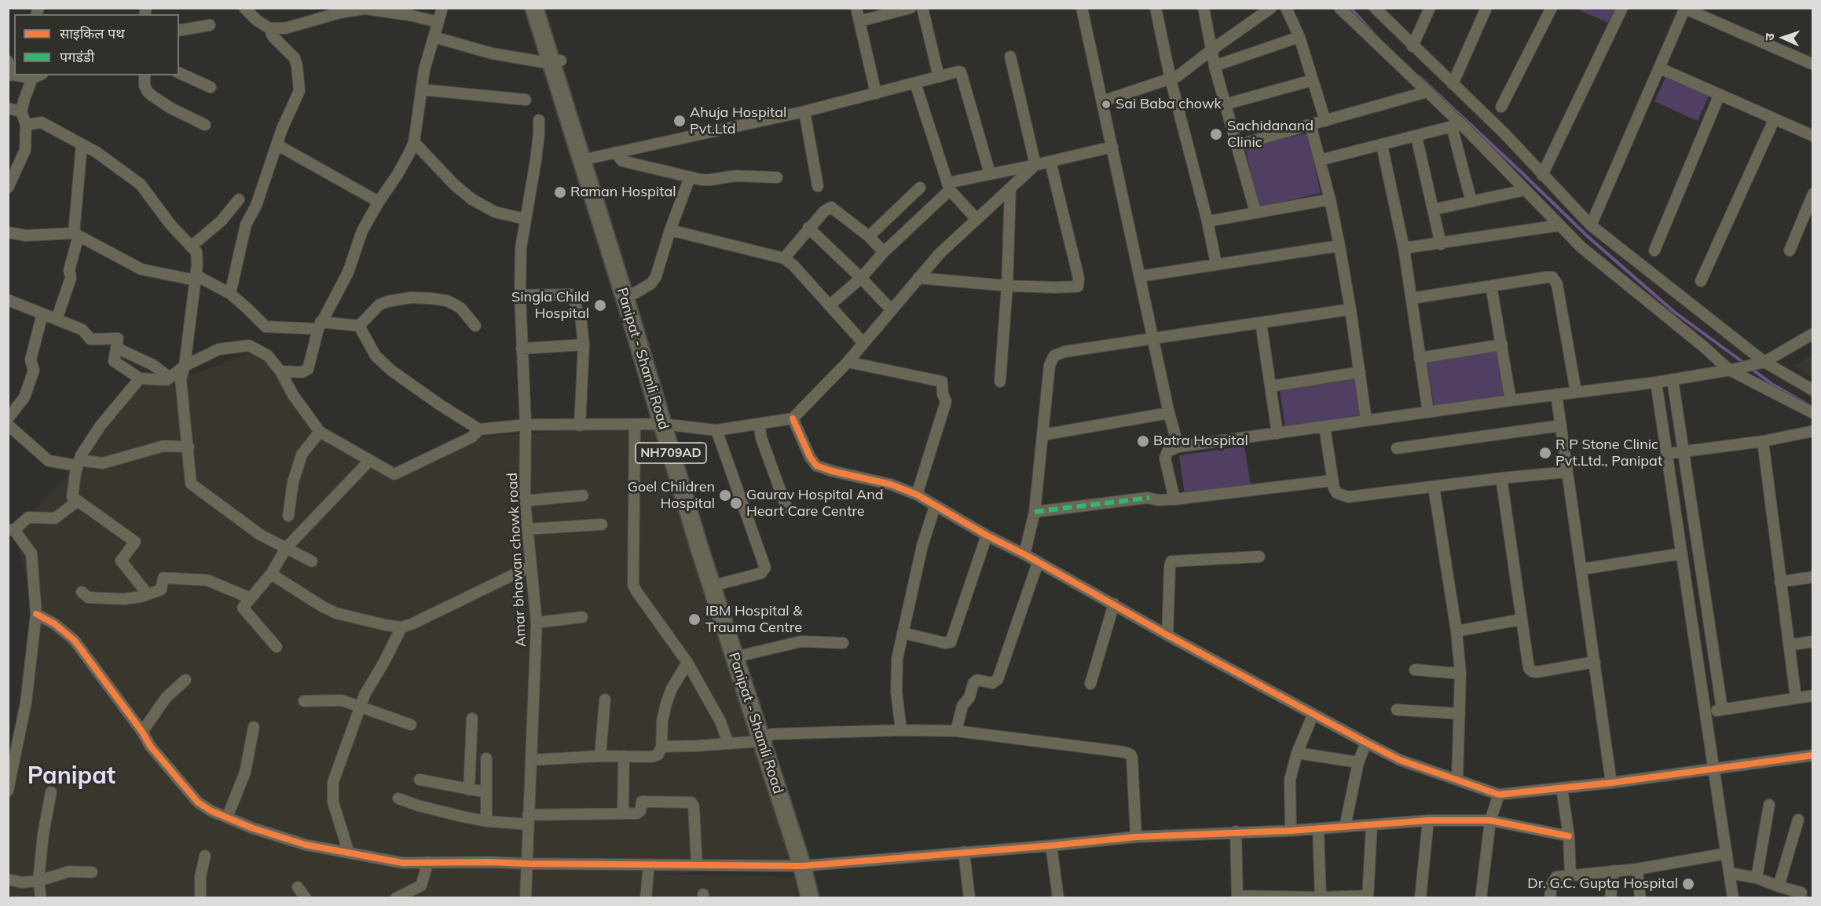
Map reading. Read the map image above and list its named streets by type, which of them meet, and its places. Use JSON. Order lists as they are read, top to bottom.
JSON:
{
  "streets": {
    "highway": ["Panipat - Shamli Road", "NH709AD"],
    "street": ["Amar bhawan chowk road"]
  },
  "districts": ["Panipat"],
  "places": [
    "Sai Baba chowk",
    "Ahuja Hospital Pvt.Ltd",
    "Sachidanand Clinic",
    "Raman Hospital",
    "Singla Child Hospital",
    "Batra Hospital",
    "R P Stone Clinic Pvt.Ltd., Panipat",
    "Goel Children Hospital",
    "Gaurav Hospital And Heart Care Centre",
    "IBM Hospital & Trauma Centre",
    "Dr. G.C. Gupta Hospital"
  ],
  "legend": ["साइकिल पथ", "पगडंडी"],
  "north": "left"
}
